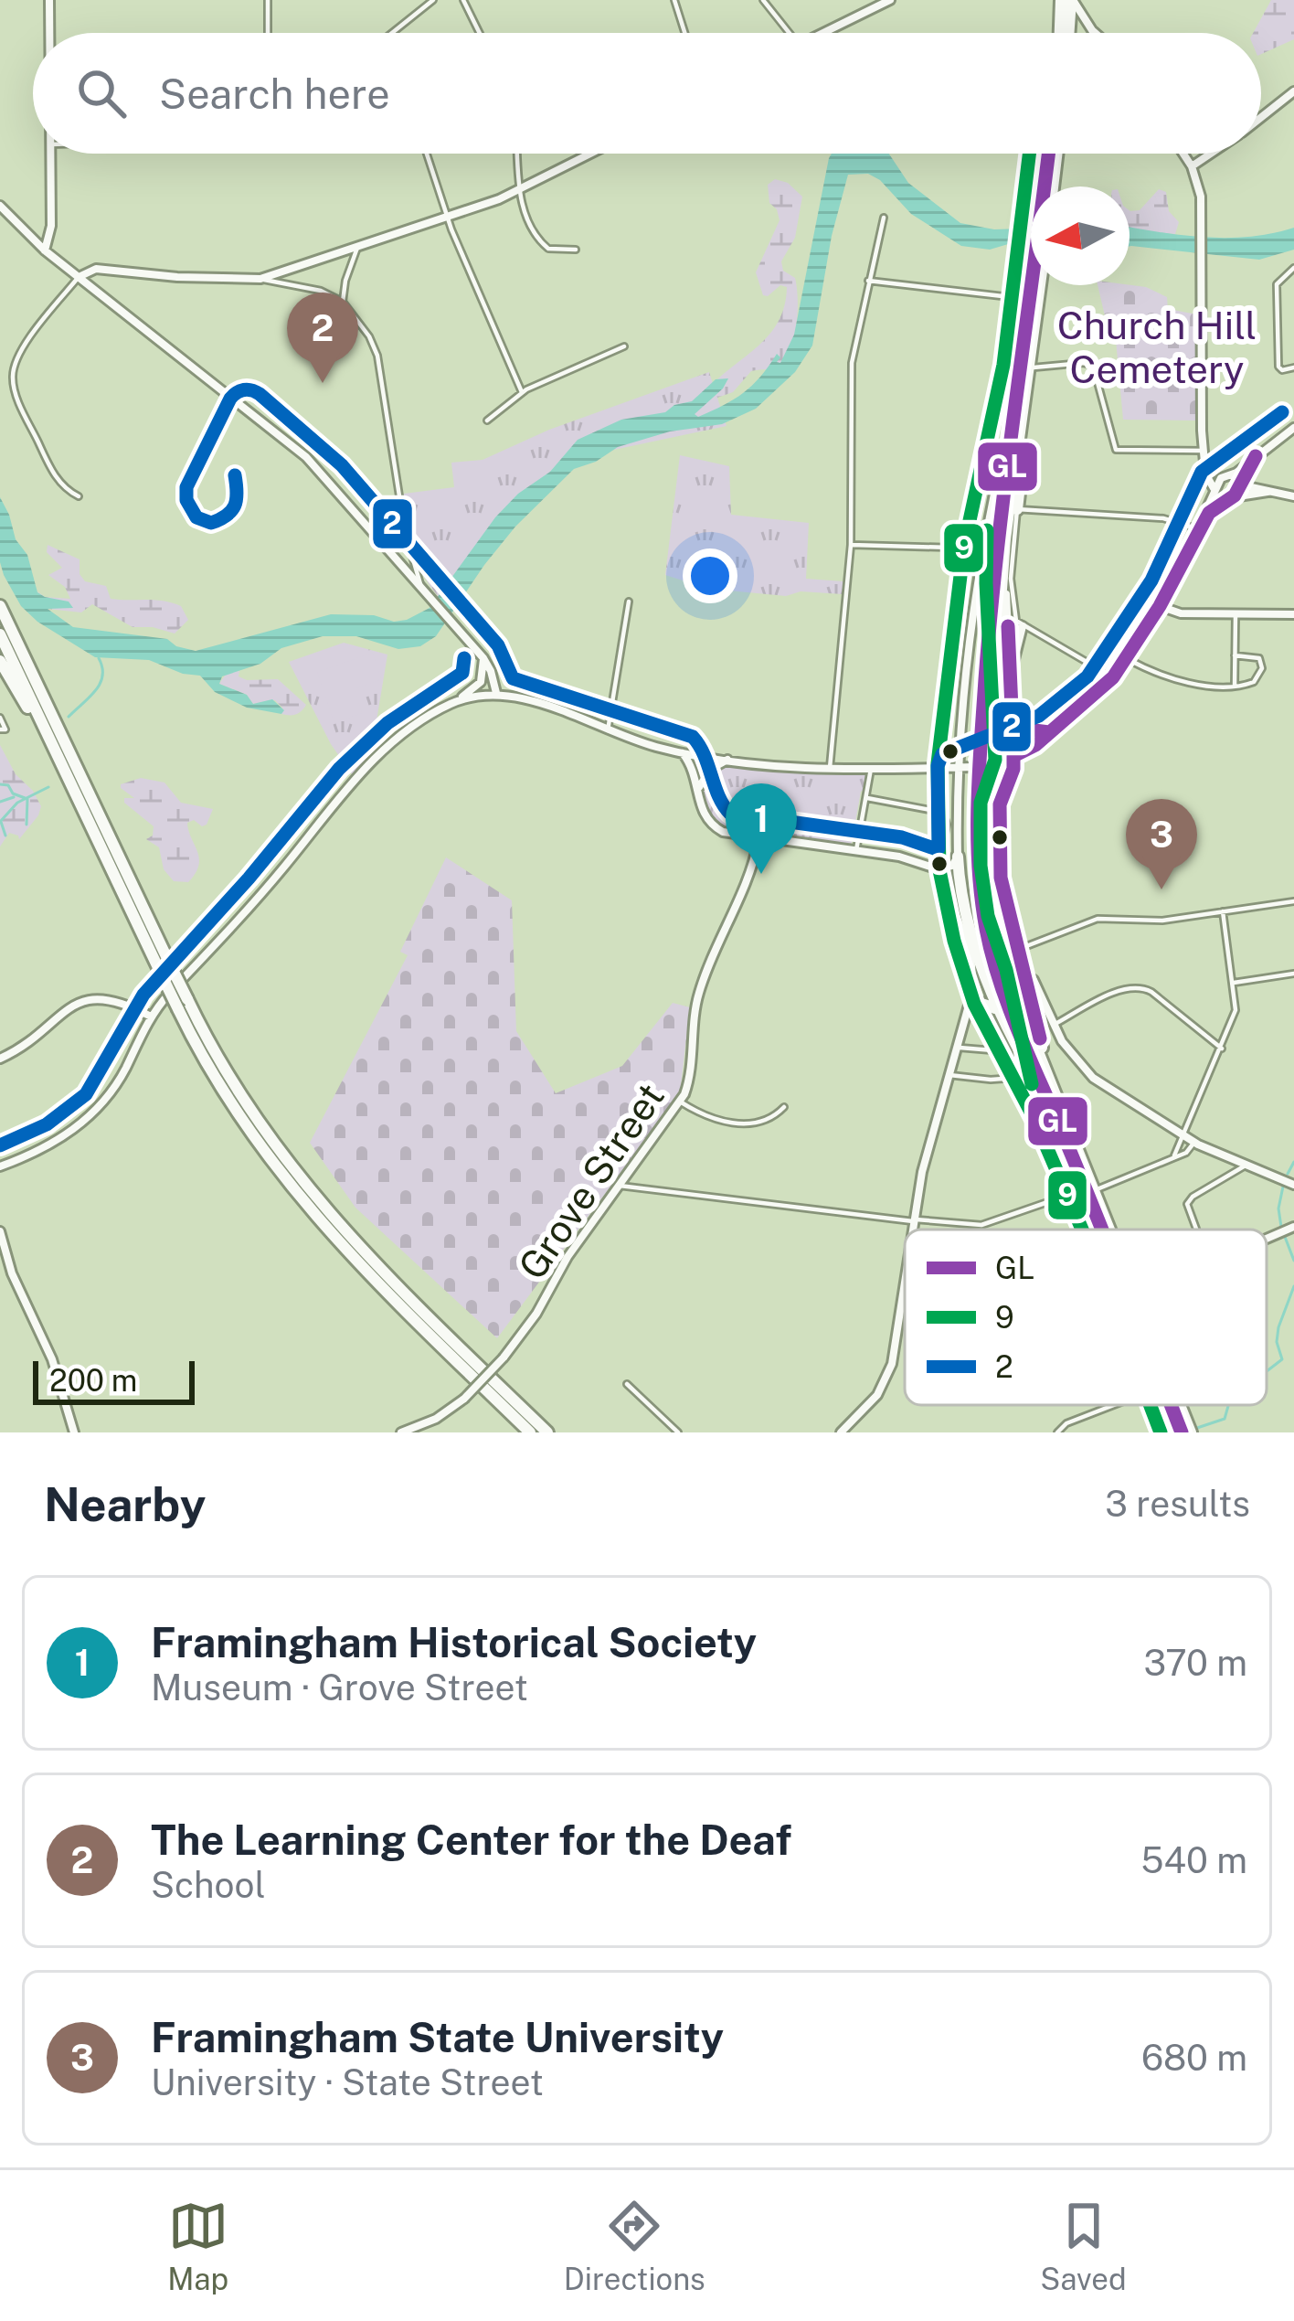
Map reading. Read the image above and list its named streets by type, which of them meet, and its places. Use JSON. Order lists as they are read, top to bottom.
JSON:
{
  "streets": {
    "main road": ["Grove Street"]
  },
  "parks": ["Church Hill Cemetery"],
  "lines": ["transit line GL", "transit line 9", "transit line 2"],
  "legend": ["GL", "9", "2"],
  "scale_bar": "200 m",
  "north": "left",
  "page": {
    "search": "Search here",
    "pins": ["2", "1", "3"],
    "scale": "200 m",
    "heading": ["Nearby", "3 results"],
    "list": [
      {
        "mark": "1",
        "name": "Framingham Historical Society",
        "note": "Museum · Grove Street",
        "value": "370 m"
      },
      {
        "mark": "2",
        "name": "The Learning Center for the Deaf",
        "note": "School",
        "value": "540 m"
      },
      {
        "mark": "3",
        "name": "Framingham State University",
        "note": "University · State Street",
        "value": "680 m"
      }
    ],
    "nav": ["Map", "Directions", "Saved"]
  }
}
